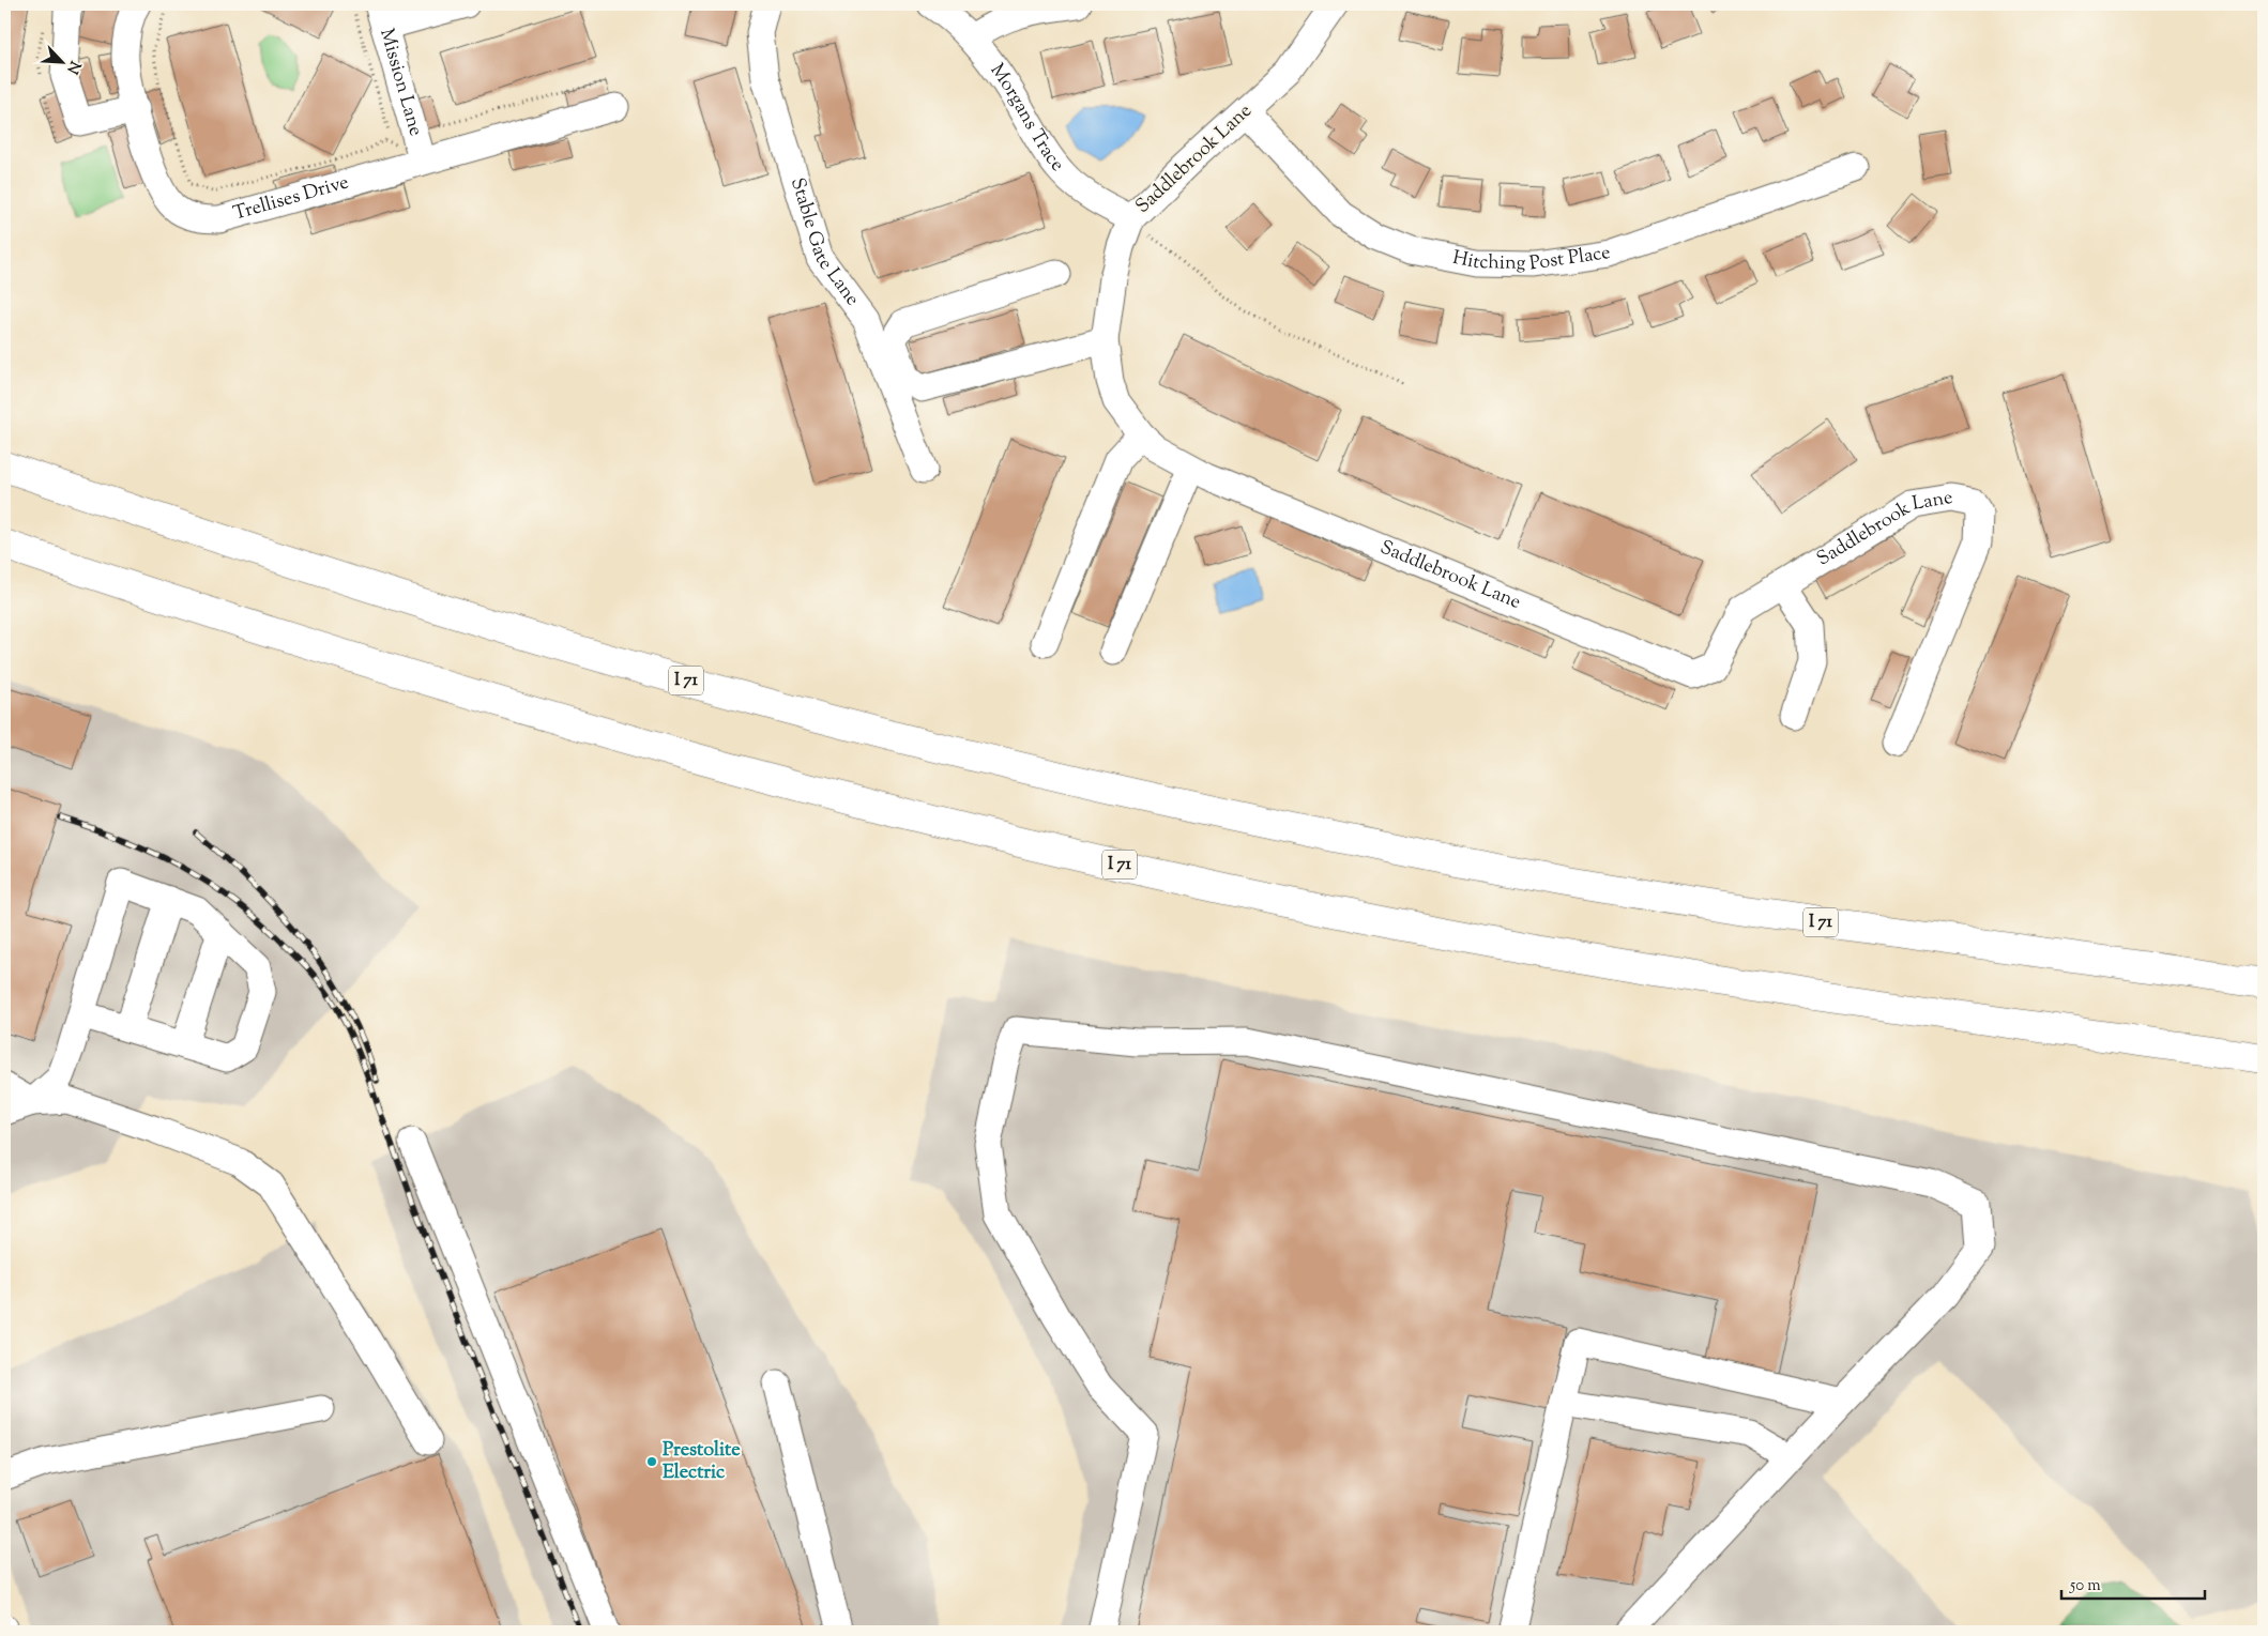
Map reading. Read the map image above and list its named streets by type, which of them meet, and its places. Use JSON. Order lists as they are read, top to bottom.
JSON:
{
  "streets": {
    "highway": ["I 71"],
    "street": [
      "Mission Lane",
      "Morgans Trace",
      "Saddlebrook Lane",
      "Trellises Drive",
      "Stable Gate Lane",
      "Hitching Post Place"
    ]
  },
  "crossings": [
    ["Mission Lane", "Trellises Drive"],
    ["Morgans Trace", "Saddlebrook Lane"],
    ["Saddlebrook Lane", "Hitching Post Place"]
  ],
  "places": ["Prestolite Electric"],
  "scale_bar": "50 m",
  "north": "bottom right"
}
